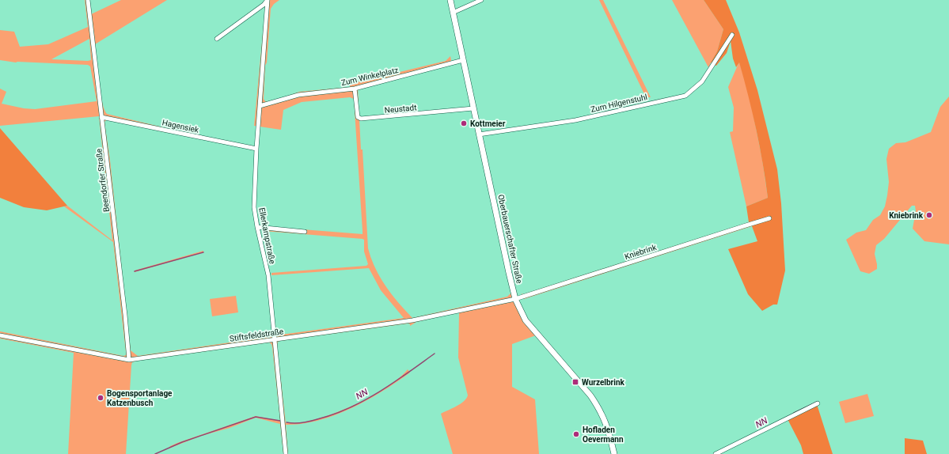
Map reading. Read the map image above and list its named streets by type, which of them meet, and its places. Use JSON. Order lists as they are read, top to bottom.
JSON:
{
  "streets": {
    "main road": ["Oberbauerschafter Straße"],
    "street": [
      "Zum Winkelplatz",
      "Zum Hilgenstuhl",
      "Neustadt",
      "Hagensiek",
      "Beendorfer Straße",
      "Ellerkampstraße",
      "Kniebrink",
      "Stiftsfeldstraße"
    ]
  },
  "crossings": [
    ["Zum Winkelplatz", "Neustadt"],
    ["Zum Winkelplatz", "Ellerkampstraße"],
    ["Zum Winkelplatz", "Oberbauerschafter Straße"],
    ["Zum Hilgenstuhl", "Oberbauerschafter Straße"],
    ["Neustadt", "Oberbauerschafter Straße"],
    ["Hagensiek", "Beendorfer Straße"],
    ["Hagensiek", "Ellerkampstraße"],
    ["Beendorfer Straße", "Stiftsfeldstraße"],
    ["Ellerkampstraße", "Stiftsfeldstraße"],
    ["Oberbauerschafter Straße", "Kniebrink"],
    ["Oberbauerschafter Straße", "Stiftsfeldstraße"],
    ["Kniebrink", "Stiftsfeldstraße"]
  ],
  "water": ["NN"],
  "places": {
    "other": [
      "Kottmeier",
      "Kniebrink",
      "Bogensportanlage Katzenbusch",
      "Hofladen Oevermann"
    ],
    "transit": ["Wurzelbrink"]
  }
}
